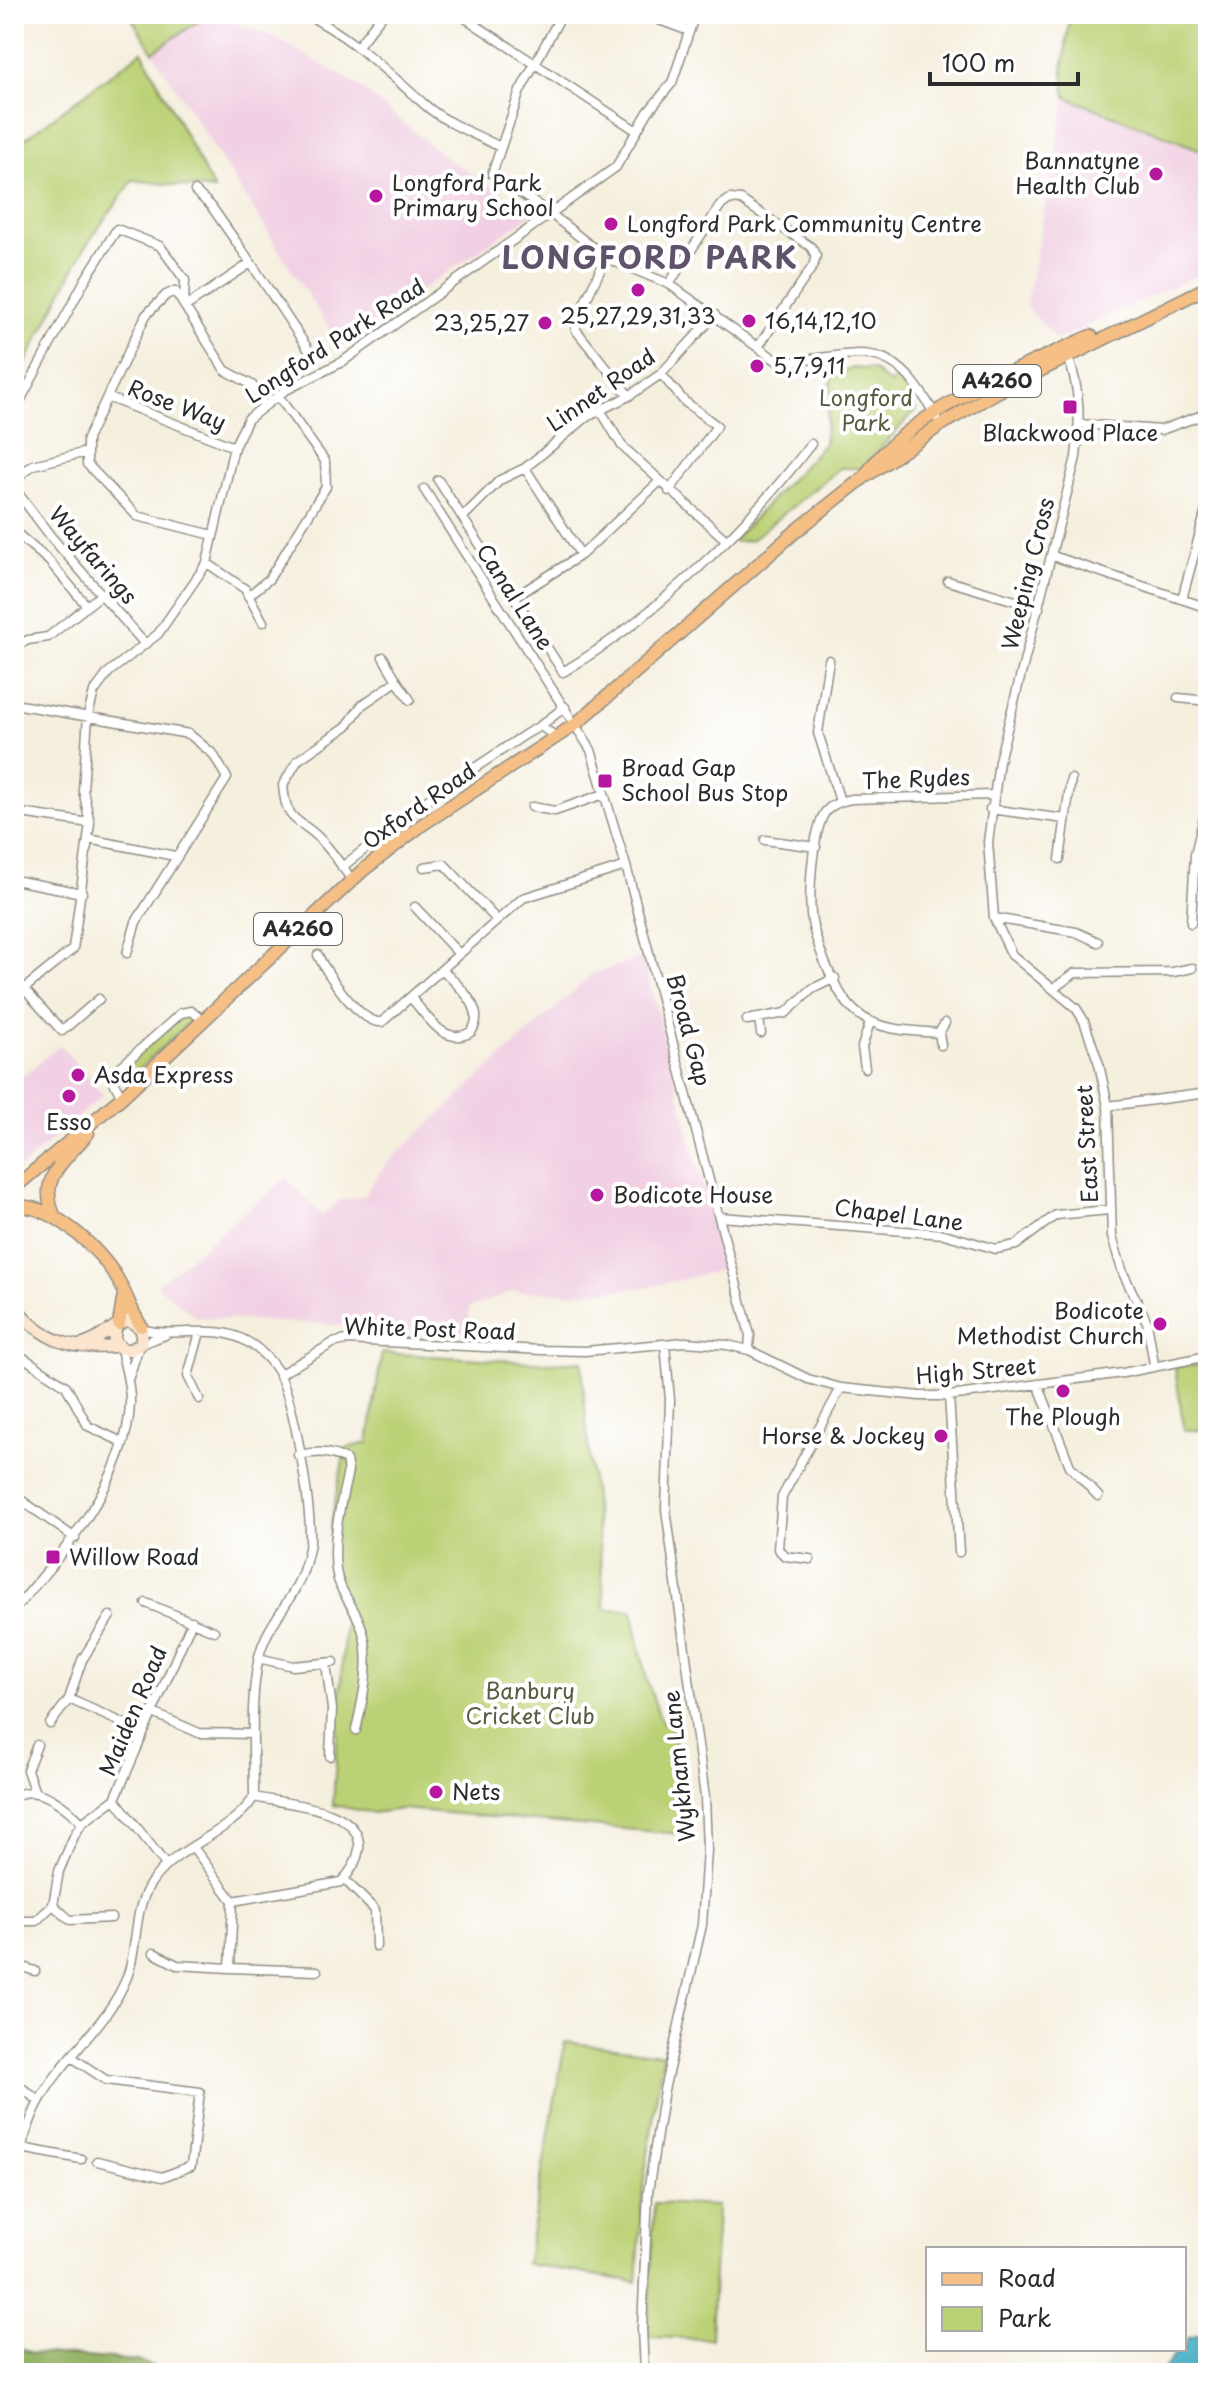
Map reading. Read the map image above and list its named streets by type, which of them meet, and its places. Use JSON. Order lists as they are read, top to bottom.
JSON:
{
  "streets": {
    "main road": ["A4260", "Oxford Road"],
    "street": [
      "Longford Park Road",
      "Linnet Road",
      "Rose Way",
      "Wayfarings",
      "Weeping Cross",
      "Canal Lane",
      "The Rydes",
      "Broad Gap",
      "East Street",
      "Chapel Lane",
      "White Post Road",
      "High Street",
      "Maiden Road",
      "Wykham Lane"
    ]
  },
  "crossings": [
    ["Longford Park Road", "Rose Way"],
    ["Longford Park Road", "Wayfarings"],
    ["Weeping Cross", "The Rydes"],
    ["Weeping Cross", "Oxford Road"],
    ["Weeping Cross", "East Street"],
    ["Canal Lane", "Oxford Road"],
    ["Canal Lane", "Broad Gap"],
    ["Oxford Road", "Broad Gap"],
    ["Broad Gap", "Chapel Lane"],
    ["Broad Gap", "High Street"],
    ["East Street", "Chapel Lane"],
    ["East Street", "High Street"],
    ["White Post Road", "High Street"],
    ["White Post Road", "Wykham Lane"],
    ["High Street", "Wykham Lane"]
  ],
  "districts": ["LONGFORD PARK"],
  "parks": ["Longford Park", "Banbury Cricket Club"],
  "places": {
    "other": [
      "Bannatyne Health Club",
      "Longford Park Primary School",
      "Longford Park Community Centre",
      "25,27,29,31,33",
      "16,14,12,10",
      "23,25,27",
      "5,7,9,11",
      "Asda Express",
      "Esso",
      "Bodicote House",
      "Bodicote Methodist Church",
      "The Plough",
      "Horse & Jockey",
      "Nets"
    ],
    "transit": ["Blackwood Place", "Broad Gap School Bus Stop", "Willow Road"]
  },
  "legend": ["Road", "Park"],
  "scale_bar": "100 m"
}
